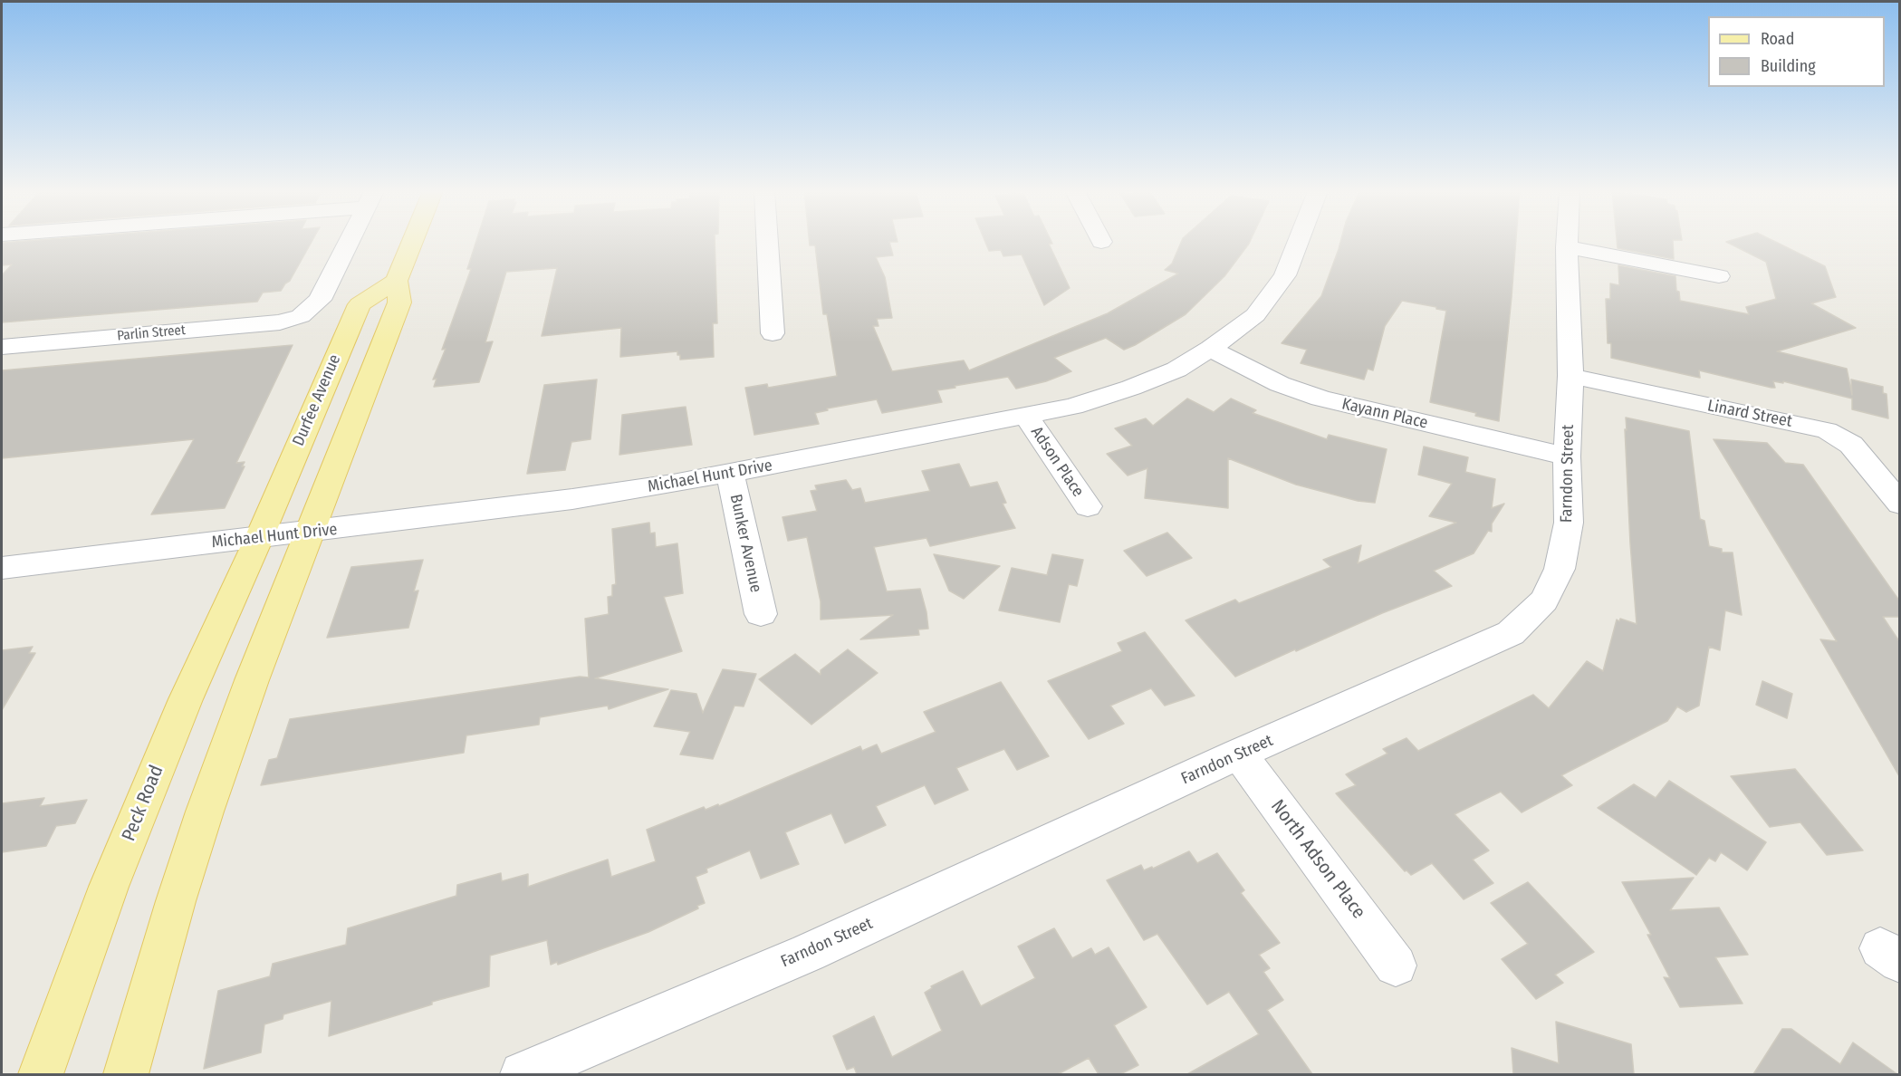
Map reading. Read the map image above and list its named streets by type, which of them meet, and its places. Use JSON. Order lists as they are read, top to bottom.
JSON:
{
  "streets": {
    "main road": ["Durfee Avenue", "Peck Road"],
    "street": [
      "Parlin Street",
      "Kayann Place",
      "Linard Street",
      "Adson Place",
      "Farndon Street",
      "Michael Hunt Drive",
      "Bunker Avenue",
      "North Adson Place"
    ]
  },
  "crossings": [
    ["Durfee Avenue", "Michael Hunt Drive"],
    ["Durfee Avenue", "Peck Road"],
    ["Kayann Place", "Farndon Street"],
    ["Kayann Place", "Michael Hunt Drive"],
    ["Linard Street", "Farndon Street"],
    ["Adson Place", "Michael Hunt Drive"],
    ["Farndon Street", "North Adson Place"],
    ["Michael Hunt Drive", "Bunker Avenue"],
    ["Michael Hunt Drive", "Peck Road"]
  ],
  "legend": ["Road", "Building"]
}
